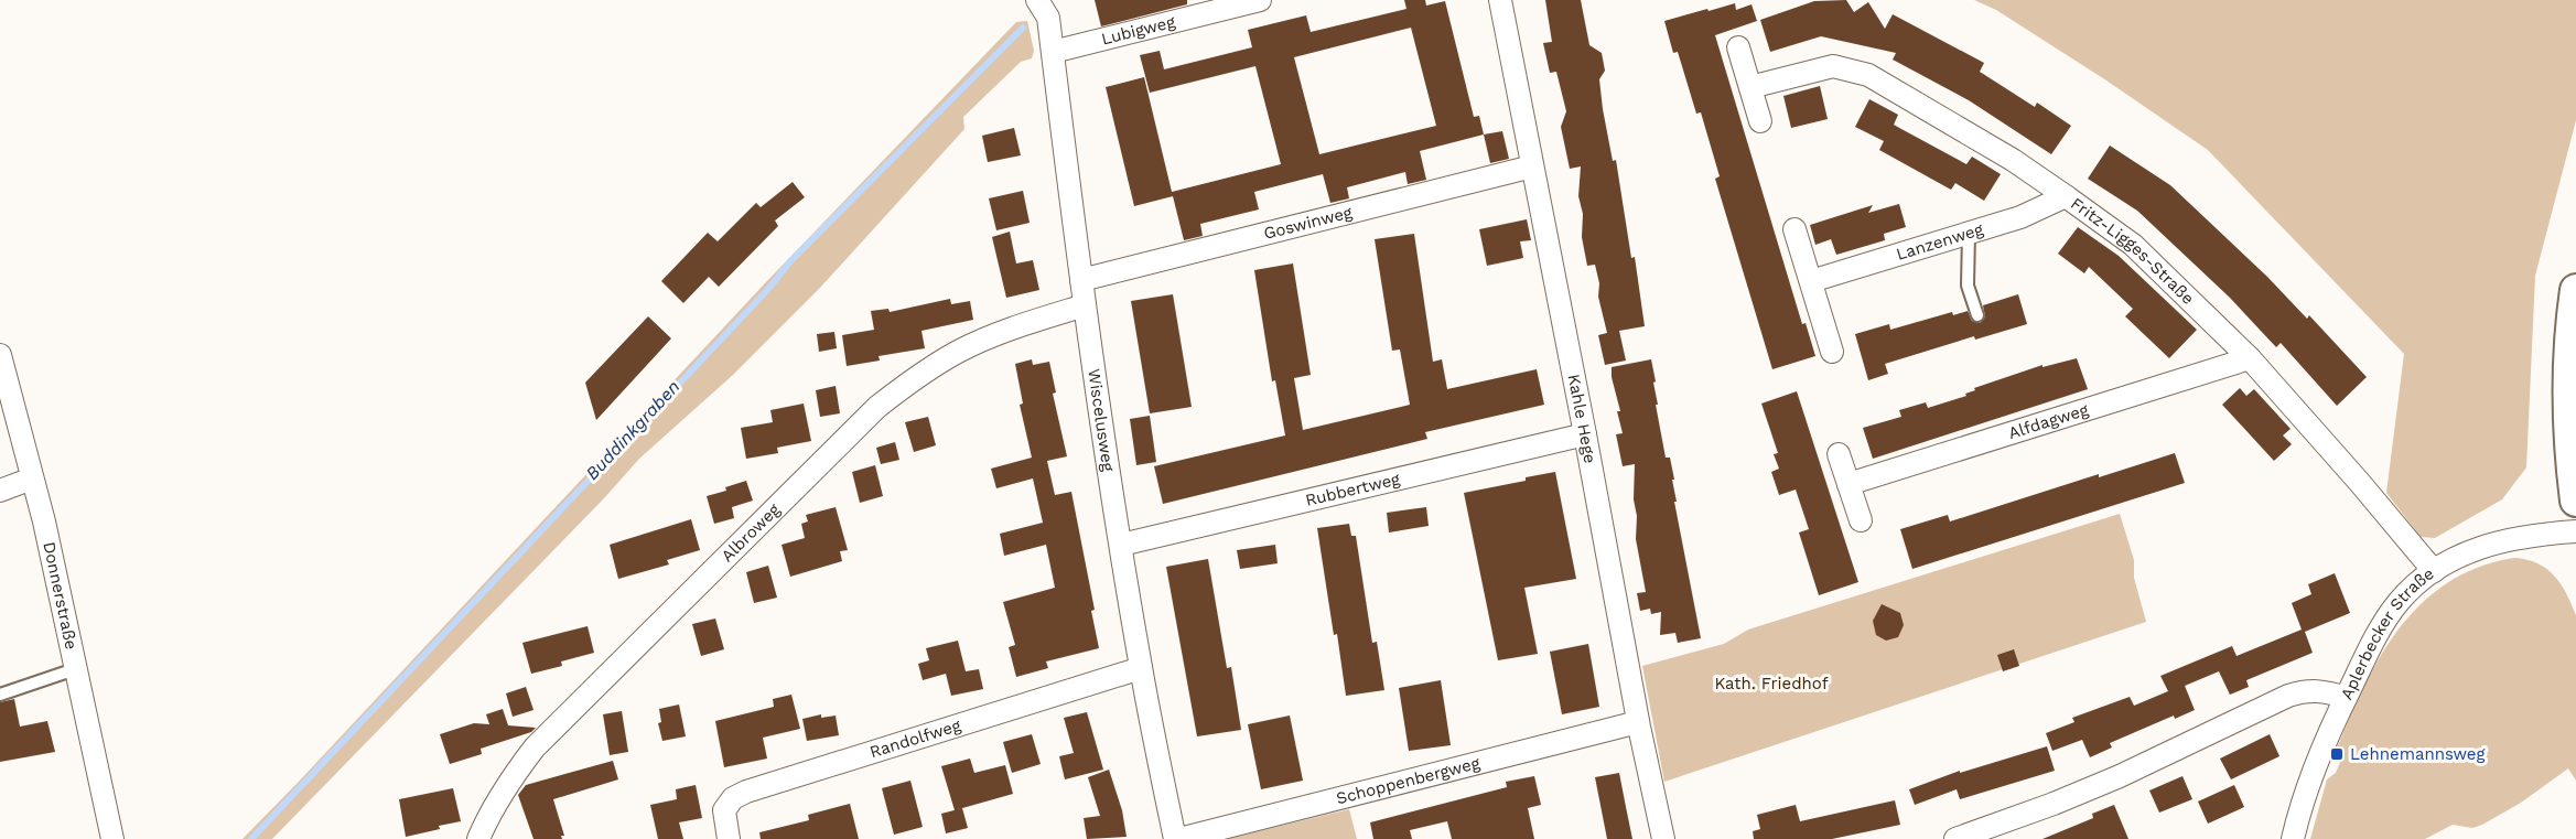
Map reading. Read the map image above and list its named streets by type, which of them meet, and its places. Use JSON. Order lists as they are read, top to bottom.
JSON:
{
  "streets": {
    "street": [
      "Lubigweg",
      "Goswinweg",
      "Lanzenweg",
      "Fritz-Ligges-Straße",
      "Wiscelusweg",
      "Kahle Hege",
      "Alfdagweg",
      "Rubbertweg",
      "Albroweg",
      "Donnerstraße",
      "Aplerbecker Straße",
      "Randolfweg",
      "Schoppenbergweg"
    ]
  },
  "crossings": [
    ["Lubigweg", "Wiscelusweg"],
    ["Goswinweg", "Wiscelusweg"],
    ["Goswinweg", "Kahle Hege"],
    ["Lanzenweg", "Fritz-Ligges-Straße"],
    ["Fritz-Ligges-Straße", "Alfdagweg"],
    ["Fritz-Ligges-Straße", "Aplerbecker Straße"],
    ["Wiscelusweg", "Rubbertweg"],
    ["Wiscelusweg", "Albroweg"],
    ["Wiscelusweg", "Randolfweg"],
    ["Wiscelusweg", "Schoppenbergweg"],
    ["Kahle Hege", "Rubbertweg"],
    ["Kahle Hege", "Schoppenbergweg"]
  ],
  "water": ["Buddinkgraben"],
  "parks": ["Kath. Friedhof"],
  "places": {
    "transit": ["Lehnemannsweg"]
  }
}
